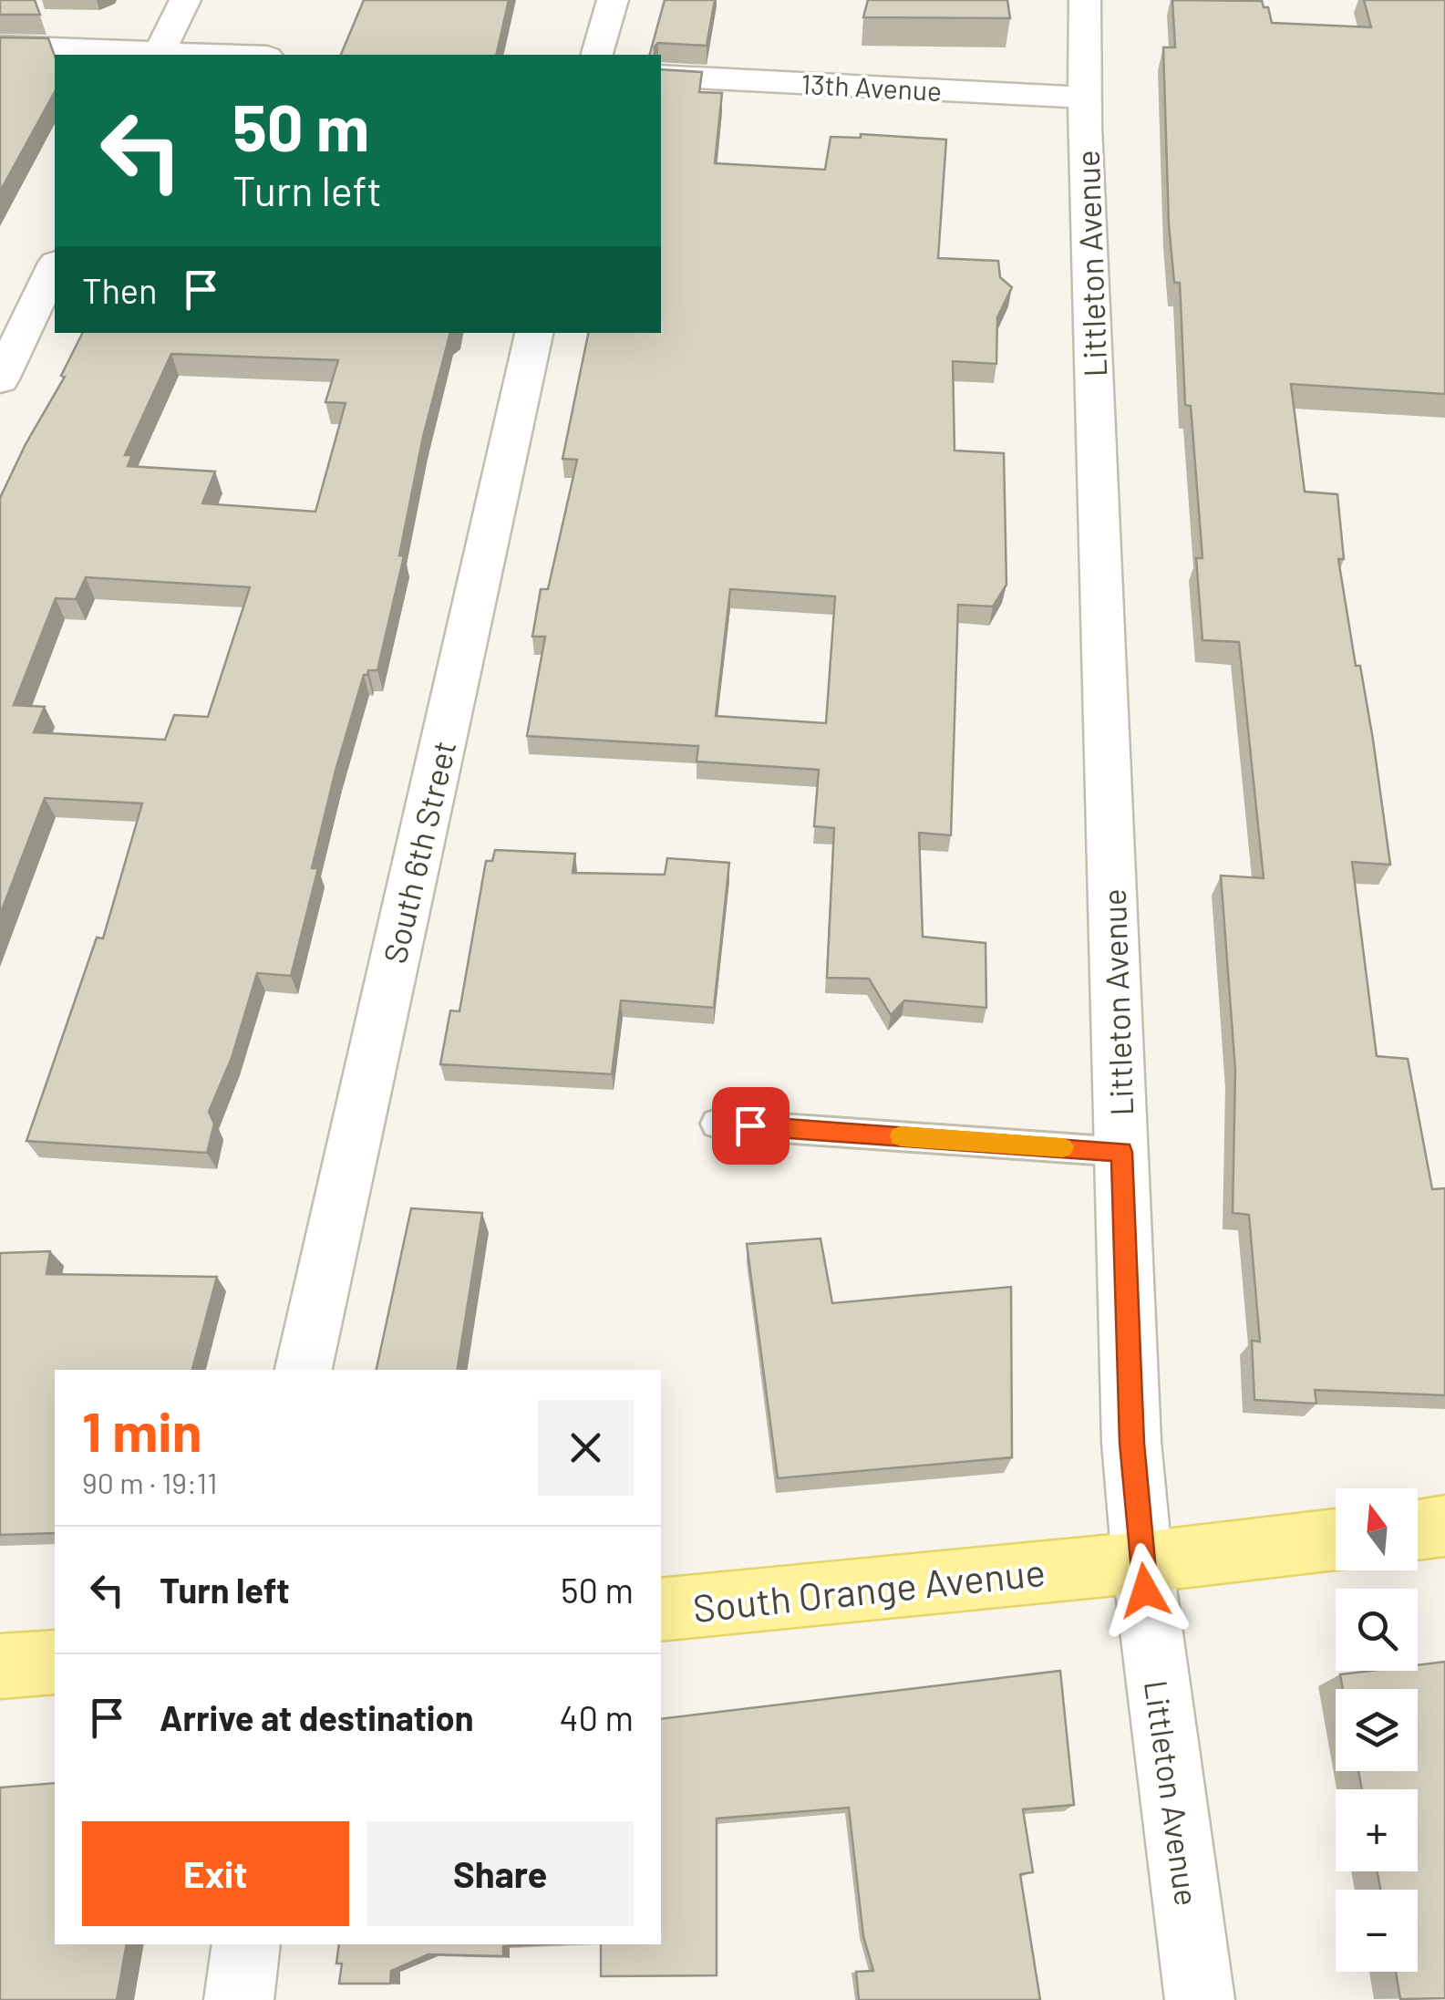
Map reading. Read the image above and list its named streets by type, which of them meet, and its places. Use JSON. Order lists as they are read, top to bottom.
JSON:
{
  "streets": {
    "main road": ["South Orange Avenue"],
    "street": ["13th Avenue", "Littleton Avenue", "South 6th Street"]
  },
  "crossings": [
    ["13th Avenue", "Littleton Avenue"],
    ["Littleton Avenue", "South Orange Avenue"]
  ],
  "north": "top",
  "page": {
    "turn": ["50 m", "Turn left"],
    "then": "Then",
    "heading": ["1 min", "90 m · 19:11"],
    "map_buttons": ["+", "−"],
    "list": [
      {
        "name": "Turn left",
        "value": "50 m"
      },
      {
        "name": "Arrive at destination",
        "value": "40 m"
      }
    ],
    "buttons": ["Exit", "Share"]
  }
}
